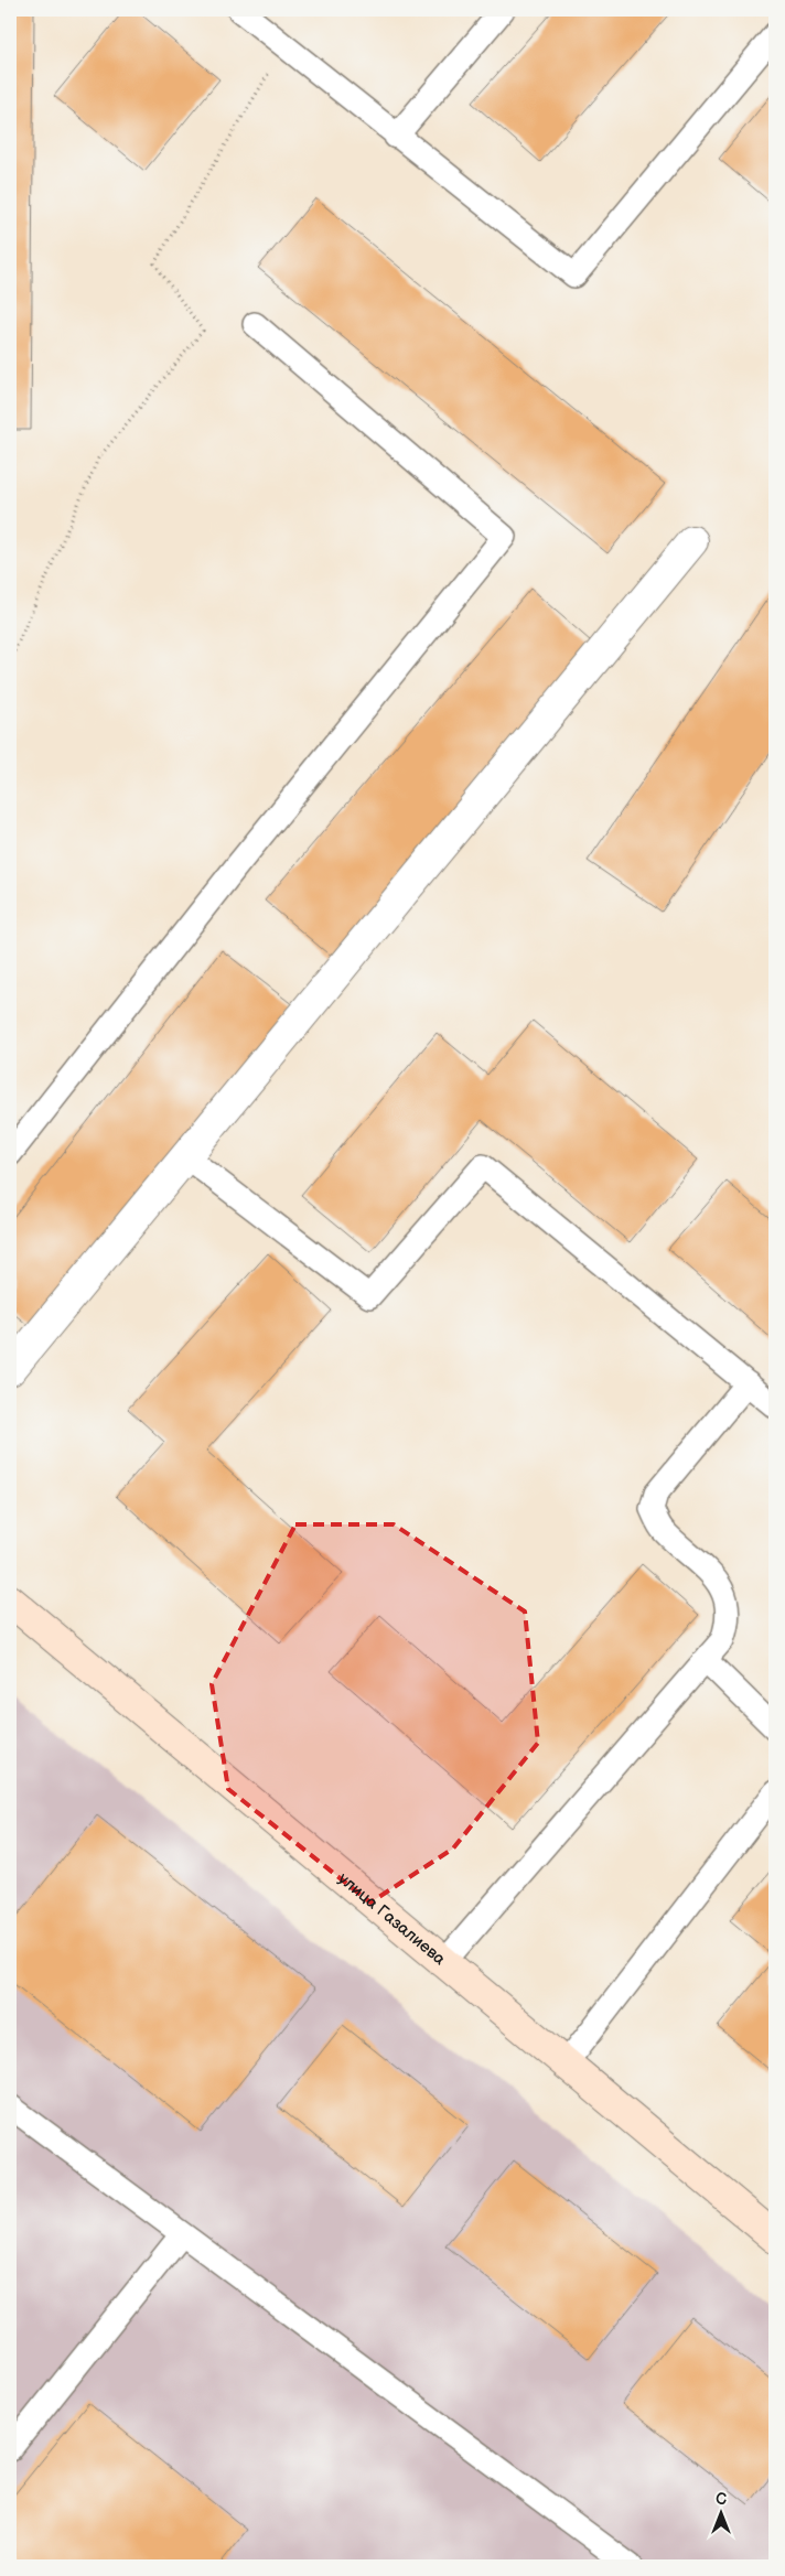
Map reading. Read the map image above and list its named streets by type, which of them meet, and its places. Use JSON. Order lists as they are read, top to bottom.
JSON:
{
  "streets": {
    "main road": ["улица Газалиева"]
  },
  "north": "top"
}
